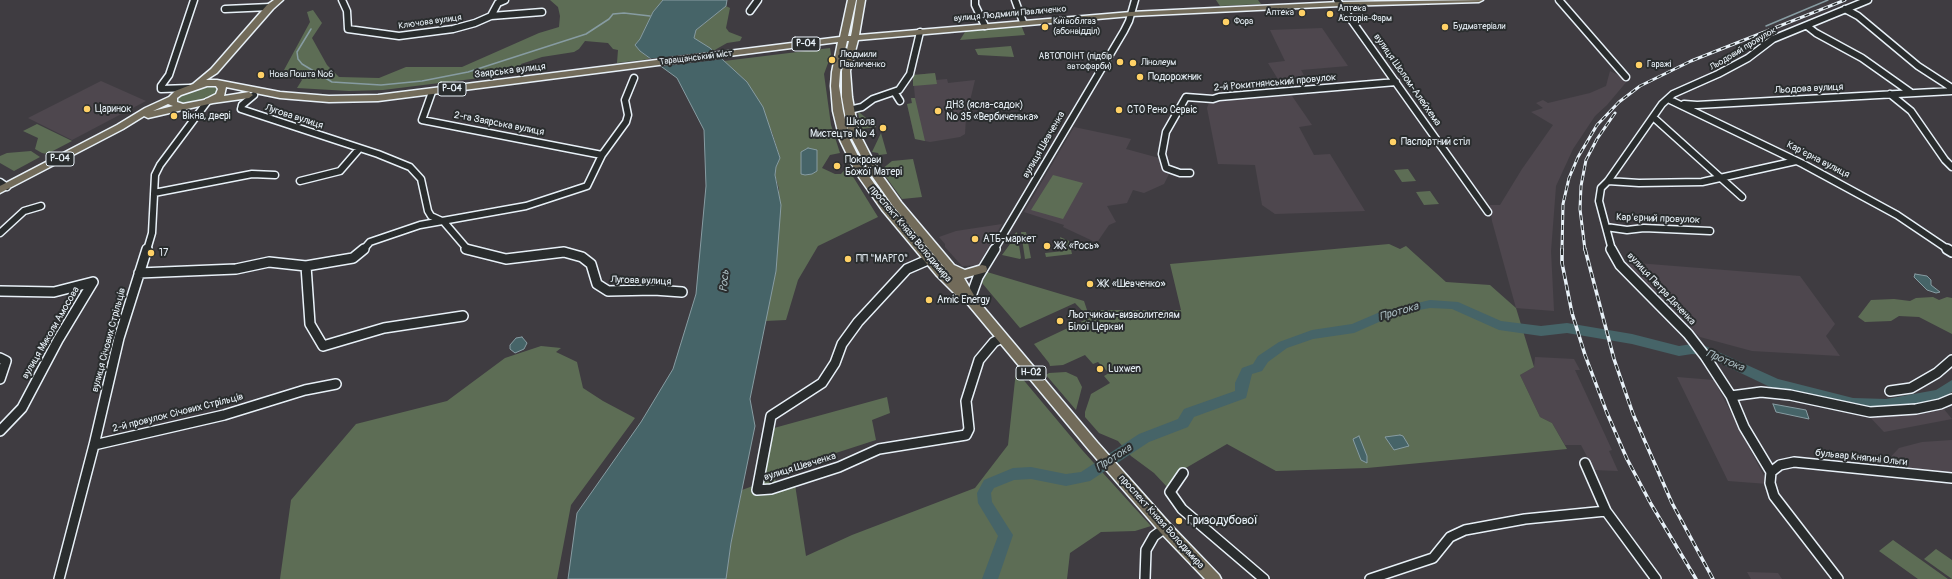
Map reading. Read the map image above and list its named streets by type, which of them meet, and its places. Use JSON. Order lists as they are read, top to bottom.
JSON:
{
  "streets": {
    "main road": [
      "вулиця Людмили Павличенко",
      "Р-04",
      "Таращанський міст",
      "Заярська вулиця",
      "проспект Князя Володимира",
      "Н-02"
    ],
    "street": [
      "Ключова вулиця",
      "Льодовий провулок",
      "вулиця Шолом-Алейхема",
      "2-й Рокитнянський провулок",
      "Льодова вулиця",
      "Лугова вулиця",
      "2-га Заярська вулиця",
      "вулиця Шевченка",
      "Карʼєрна вулиця",
      "Карʼєрний провулок",
      "вулиця Петра Дяченка",
      "вулиця Миколи Амосова",
      "вулиця Січових Стрільців",
      "2-й провулок Січових Стрільців",
      "бульвар Княгині Ольги"
    ]
  },
  "crossings": [
    ["вулиця Людмили Павличенко", "Таращанський міст"],
    ["вулиця Людмили Павличенко", "вулиця Шолом-Алейхема"],
    ["вулиця Людмили Павличенко", "вулиця Шевченка"],
    ["вулиця Людмили Павличенко", "проспект Князя Володимира"],
    ["Р-04", "Заярська вулиця"],
    ["Р-04", "вулиця Січових Стрільців"],
    ["Льодовий провулок", "Льодова вулиця"],
    ["Льодовий провулок", "Карʼєрна вулиця"],
    ["Льодовий провулок", "вулиця Петра Дяченка"],
    ["Таращанський міст", "Заярська вулиця"],
    ["Таращанський міст", "проспект Князя Володимира"],
    ["Заярська вулиця", "Лугова вулиця"],
    ["Заярська вулиця", "2-га Заярська вулиця"],
    ["Заярська вулиця", "вулиця Січових Стрільців"],
    ["вулиця Шолом-Алейхема", "2-й Рокитнянський провулок"],
    ["Льодова вулиця", "Карʼєрна вулиця"],
    ["Льодова вулиця", "вулиця Петра Дяченка"],
    ["вулиця Шевченка", "проспект Князя Володимира"],
    ["Карʼєрна вулиця", "вулиця Петра Дяченка"],
    ["Карʼєрний провулок", "вулиця Петра Дяченка"],
    ["вулиця Петра Дяченка", "бульвар Княгині Ольги"],
    ["вулиця Січових Стрільців", "2-й провулок Січових Стрільців"]
  ],
  "water": ["Рось", "Протока"],
  "places": [
    "Аптека",
    "Аптека Асторія-Фарм",
    "Фора",
    "Київоблгаз (абонвідділ)",
    "Будматеріали",
    "Людмили Павличенко",
    "АВТОПОІНТ (підбір автофарби)",
    "Лінолеум",
    "Гаражі",
    "Нова Пошта №6",
    "Подорожник",
    "Царинок",
    "СТО Рено Сервіс",
    "ДНЗ (ясла-садок) № 35 «Вербиченька»",
    "Вікна, двері",
    "Школа Мистецтв № 4",
    "Паспортний стіл",
    "Покрови Божої Матері",
    "АТБ-маркет",
    "ЖК «Рось»",
    "17",
    "ПП \"МАРГО\"",
    "ЖК «Шевченко»",
    "Amic Energy",
    "Льотчикам-визволителям Білої Церкви",
    "Luxwen",
    "Гризодубової"
  ]
}
